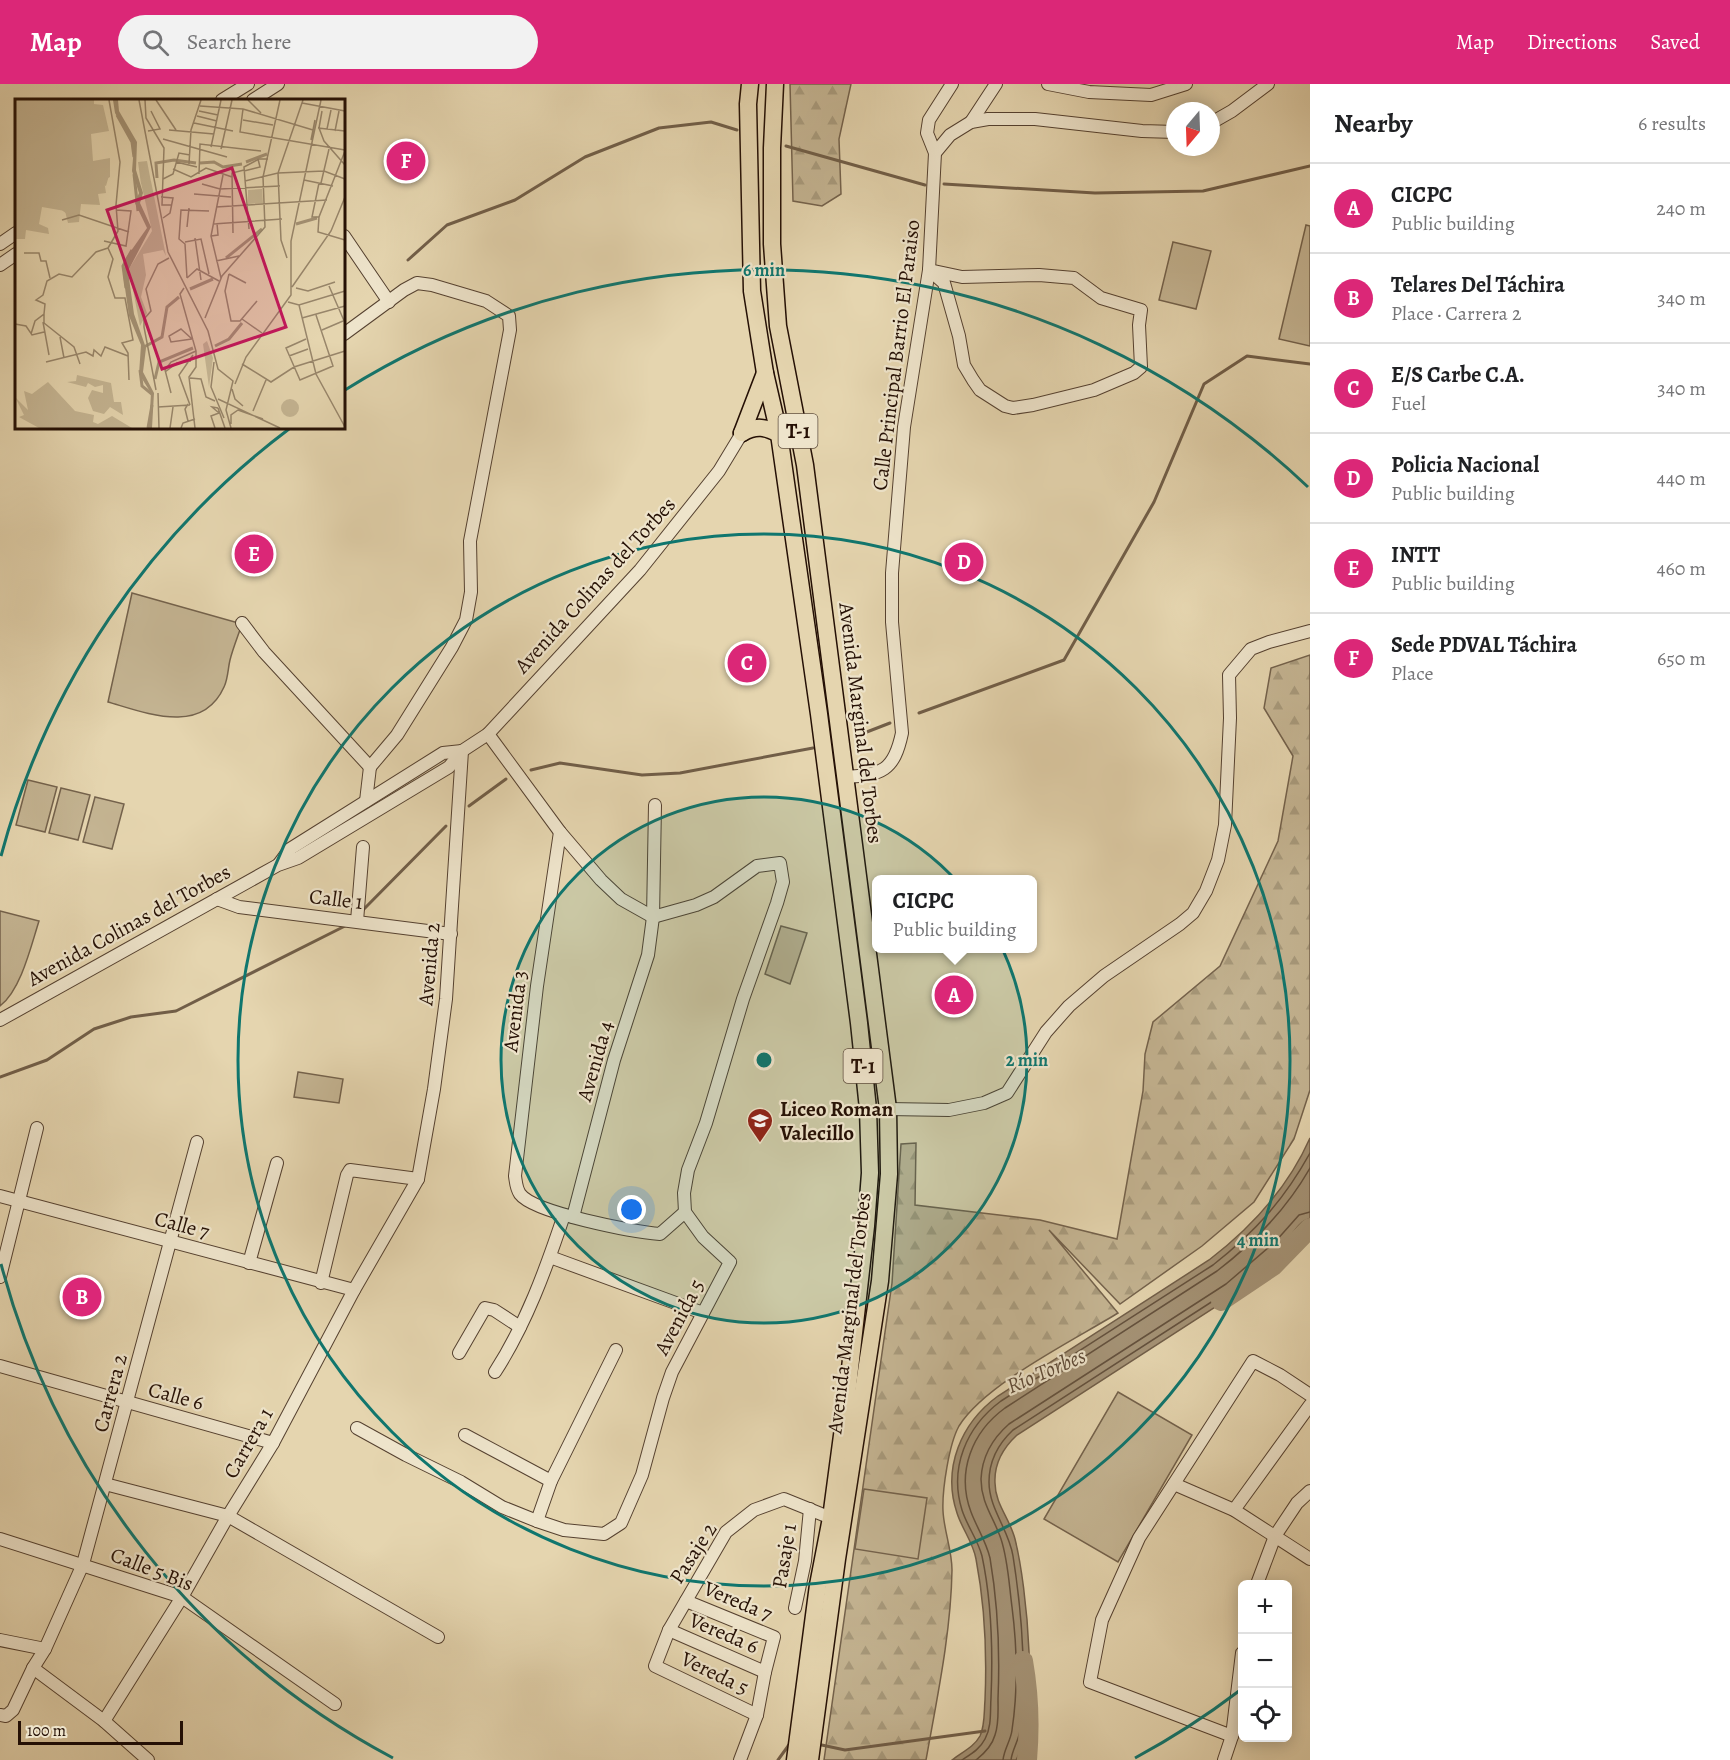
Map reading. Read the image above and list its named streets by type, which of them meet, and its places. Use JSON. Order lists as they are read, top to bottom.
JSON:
{
  "streets": {
    "highway": ["T-1", "Avenida Marginal del Torbes"],
    "street": [
      "Calle Principal Barrio El Paraiso",
      "Avenida Colinas del Torbes",
      "Calle 1",
      "Avenida 2",
      "Avenida 3",
      "Avenida 4",
      "Calle 7",
      "Avenida 5",
      "Carrera 2",
      "Calle 6",
      "Carrera 1",
      "Pasaje 2",
      "Pasaje 1",
      "Calle 5 Bis",
      "Vereda 7",
      "Vereda 6",
      "Vereda 5"
    ]
  },
  "crossings": [
    ["Calle Principal Barrio El Paraiso", "Avenida Marginal del Torbes"],
    ["Avenida Colinas del Torbes", "Calle 1"],
    ["Avenida Colinas del Torbes", "Avenida 2"],
    ["Avenida Marginal del Torbes", "Pasaje 2"],
    ["Calle 1", "Avenida 2"],
    ["Avenida 2", "Carrera 1"],
    ["Avenida 3", "Avenida 4"],
    ["Calle 7", "Carrera 2"],
    ["Calle 7", "Carrera 1"],
    ["Carrera 2", "Calle 6"],
    ["Carrera 2", "Calle 5 Bis"],
    ["Calle 6", "Carrera 1"],
    ["Carrera 1", "Calle 5 Bis"],
    ["Pasaje 2", "Pasaje 1"],
    ["Pasaje 2", "Vereda 7"],
    ["Pasaje 2", "Vereda 6"],
    ["Pasaje 2", "Vereda 5"],
    ["Vereda 7", "Vereda 6"]
  ],
  "water": ["Río Torbes"],
  "places": {
    "school or university": ["Liceo Roman Valecillo"]
  },
  "scale_bar": "100 m",
  "north": "bottom",
  "page": {
    "header": "Map",
    "search": "Search here",
    "nav": ["Map", "Directions", "Saved"],
    "heading": ["Nearby", "6 results"],
    "pins": [
      "F",
      "E",
      "D",
      "C",
      "A",
      "B"
    ],
    "list": [
      {
        "mark": "A",
        "name": "CICPC",
        "note": "Public building",
        "value": "240 m"
      },
      {
        "mark": "B",
        "name": "Telares Del Táchira",
        "note": "Place · Carrera 2",
        "value": "340 m"
      },
      {
        "mark": "C",
        "name": "E/S Carbe C.A.",
        "note": "Fuel",
        "value": "340 m"
      },
      {
        "mark": "D",
        "name": "Policia Nacional",
        "note": "Public building",
        "value": "440 m"
      },
      {
        "mark": "E",
        "name": "INTT",
        "note": "Public building",
        "value": "460 m"
      },
      {
        "mark": "F",
        "name": "Sede PDVAL Táchira",
        "note": "Place",
        "value": "650 m"
      }
    ],
    "popup": ["CICPC", "Public building"],
    "map_buttons": ["+", "−"],
    "scale": "100 m"
  },
  "rings": ["6 min", "2 min", "4 min"]
}
